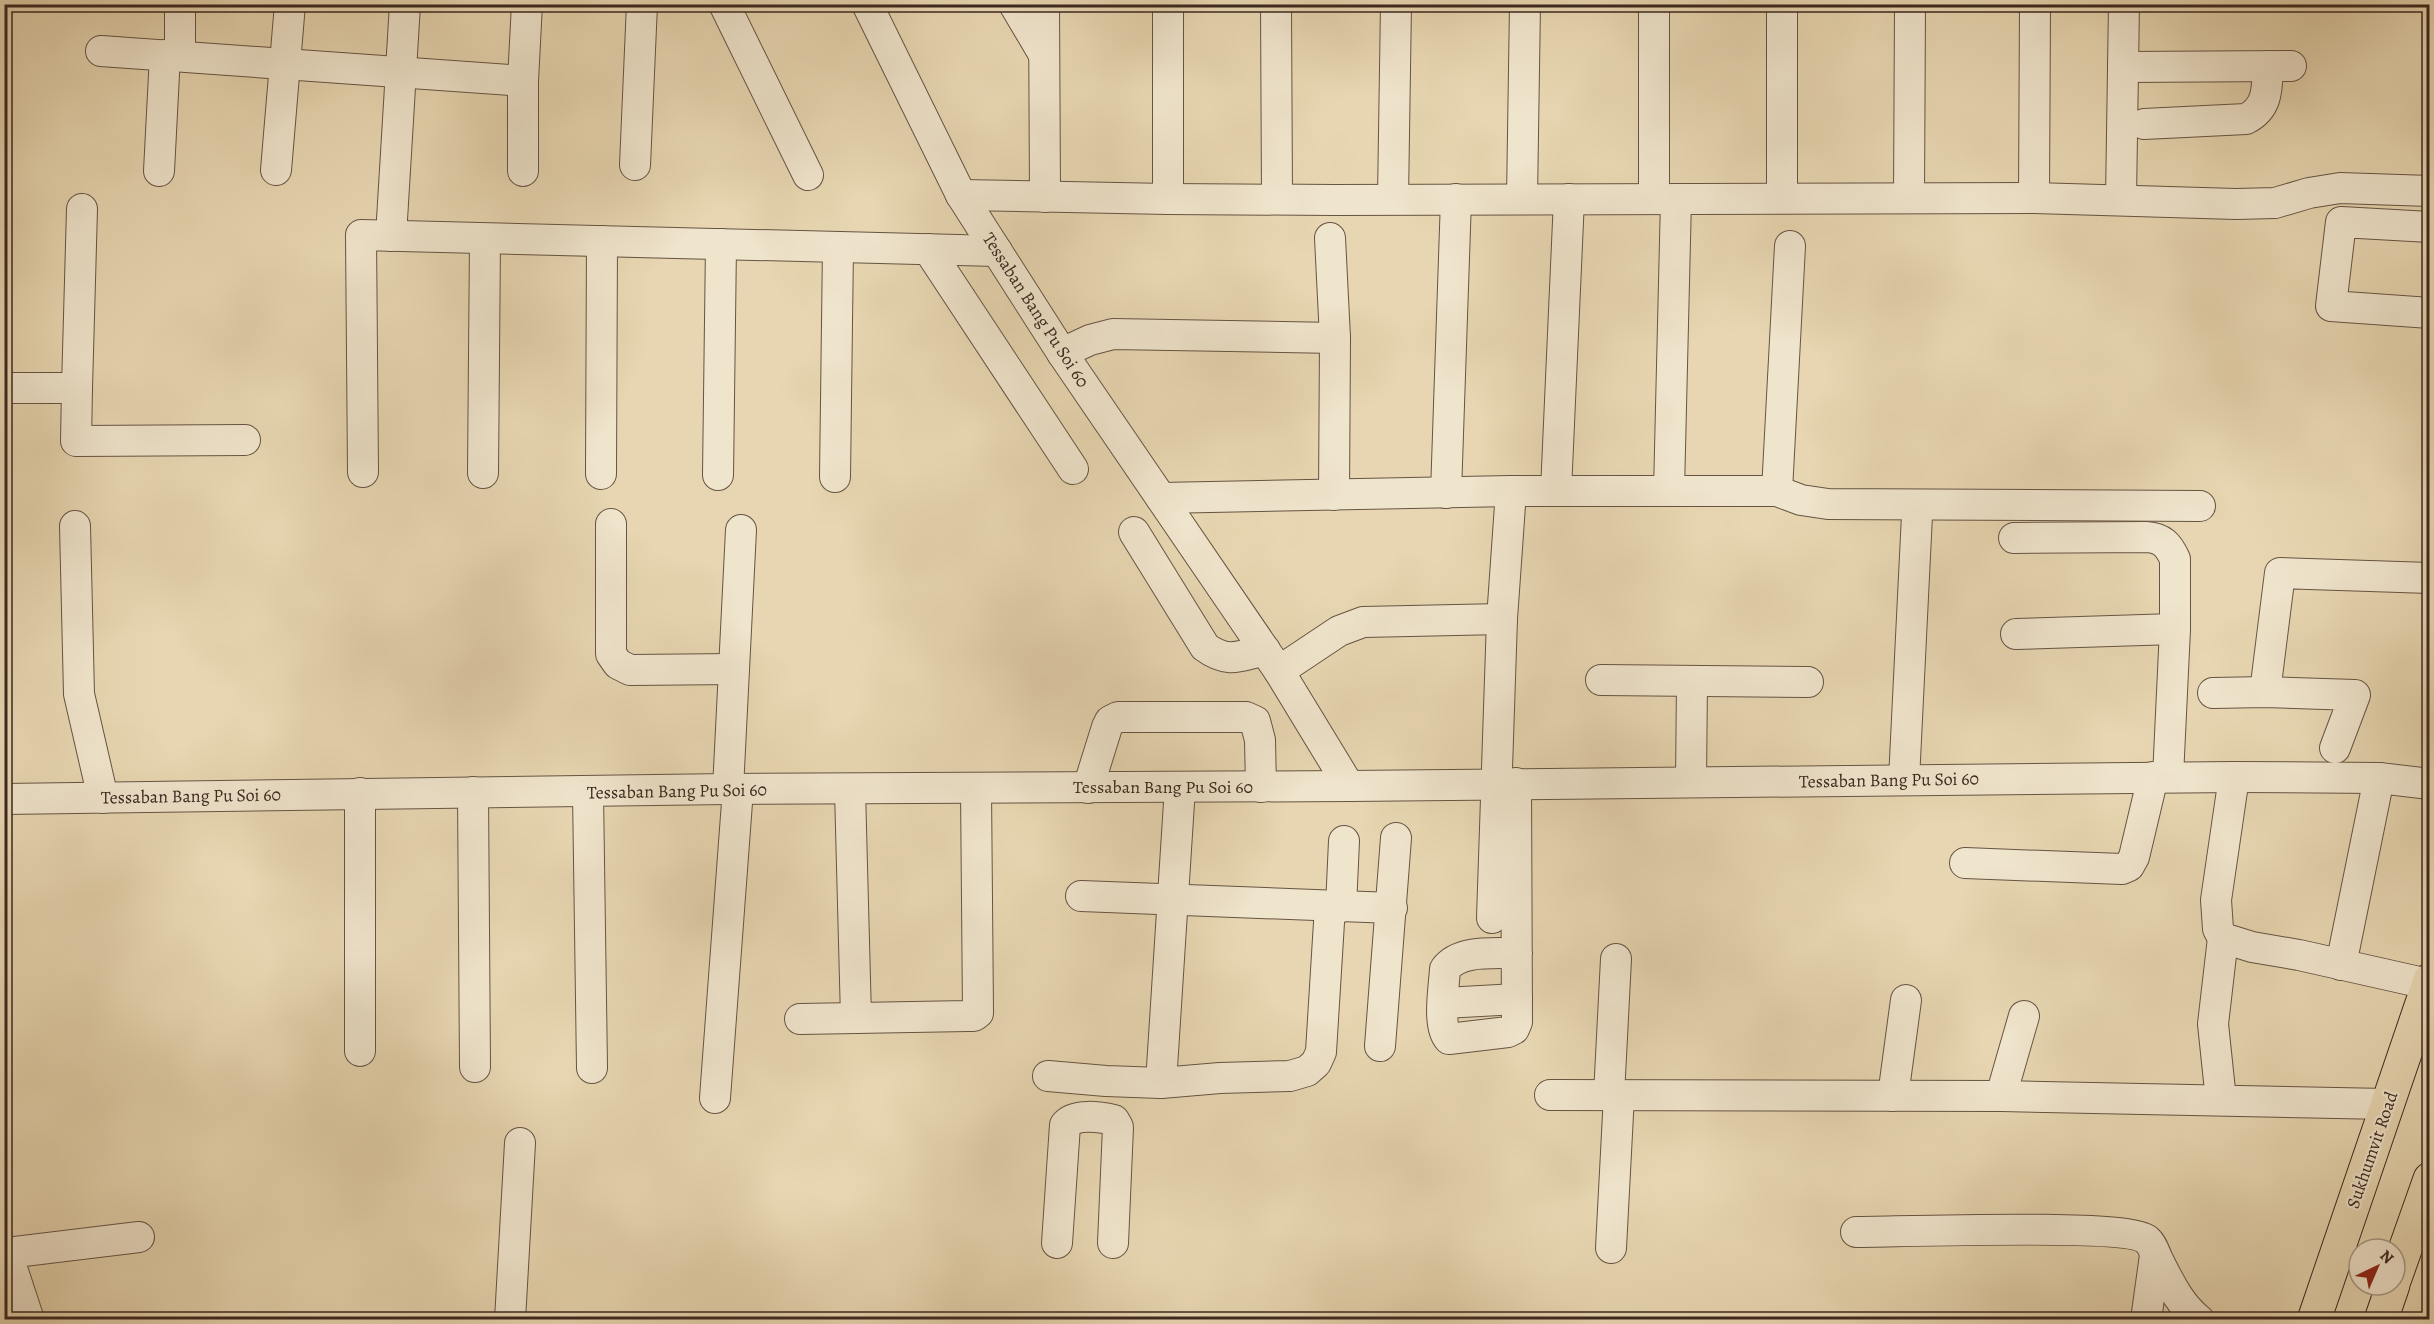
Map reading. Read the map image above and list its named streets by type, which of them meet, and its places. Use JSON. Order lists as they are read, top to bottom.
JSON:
{
  "streets": {
    "highway": ["Sukhumvit Road"],
    "street": ["Tessaban Bang Pu Soi 60"]
  },
  "north": "top right"
}
